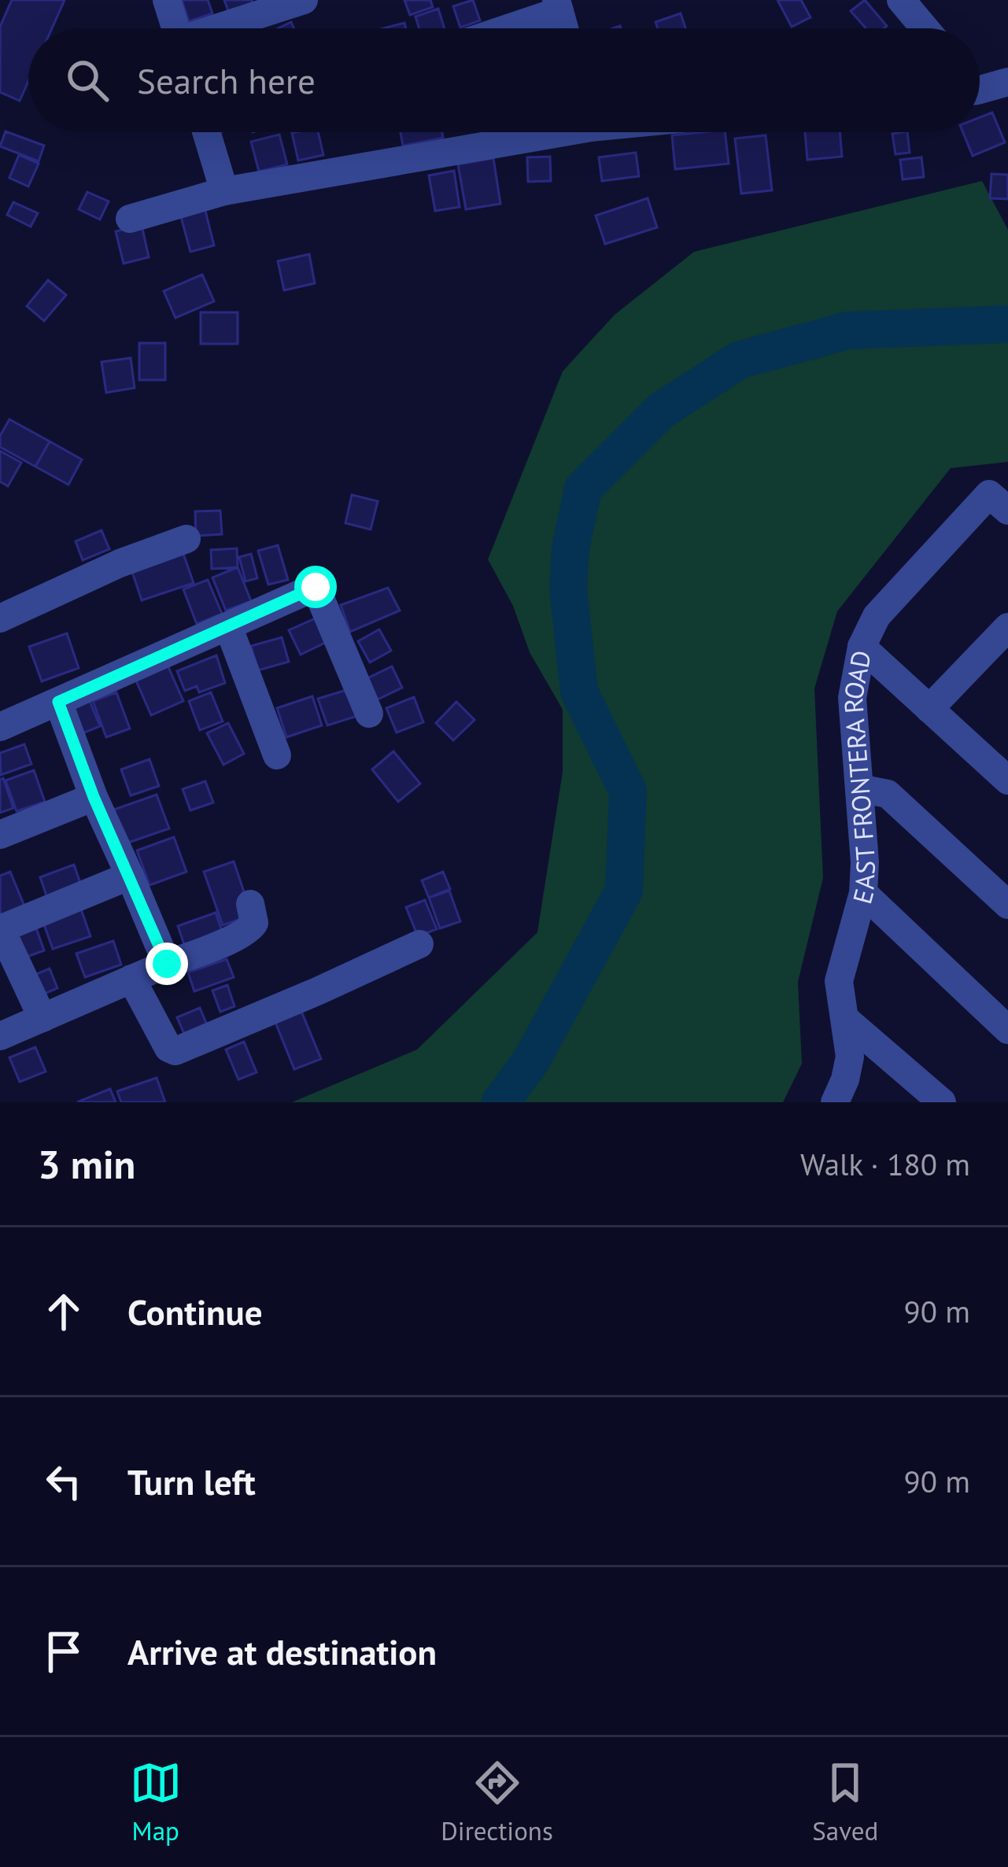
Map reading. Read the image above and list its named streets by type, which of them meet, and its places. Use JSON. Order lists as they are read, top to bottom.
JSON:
{
  "streets": {
    "street": ["EAST FRONTERA ROAD"]
  },
  "page": {
    "search": "Search here",
    "heading": ["3 min", "Walk · 180 m"],
    "list": [
      ["Continue", "90 m"],
      ["Turn left", "90 m"],
      "Arrive at destination"
    ],
    "nav": ["Map", "Directions", "Saved"]
  }
}
